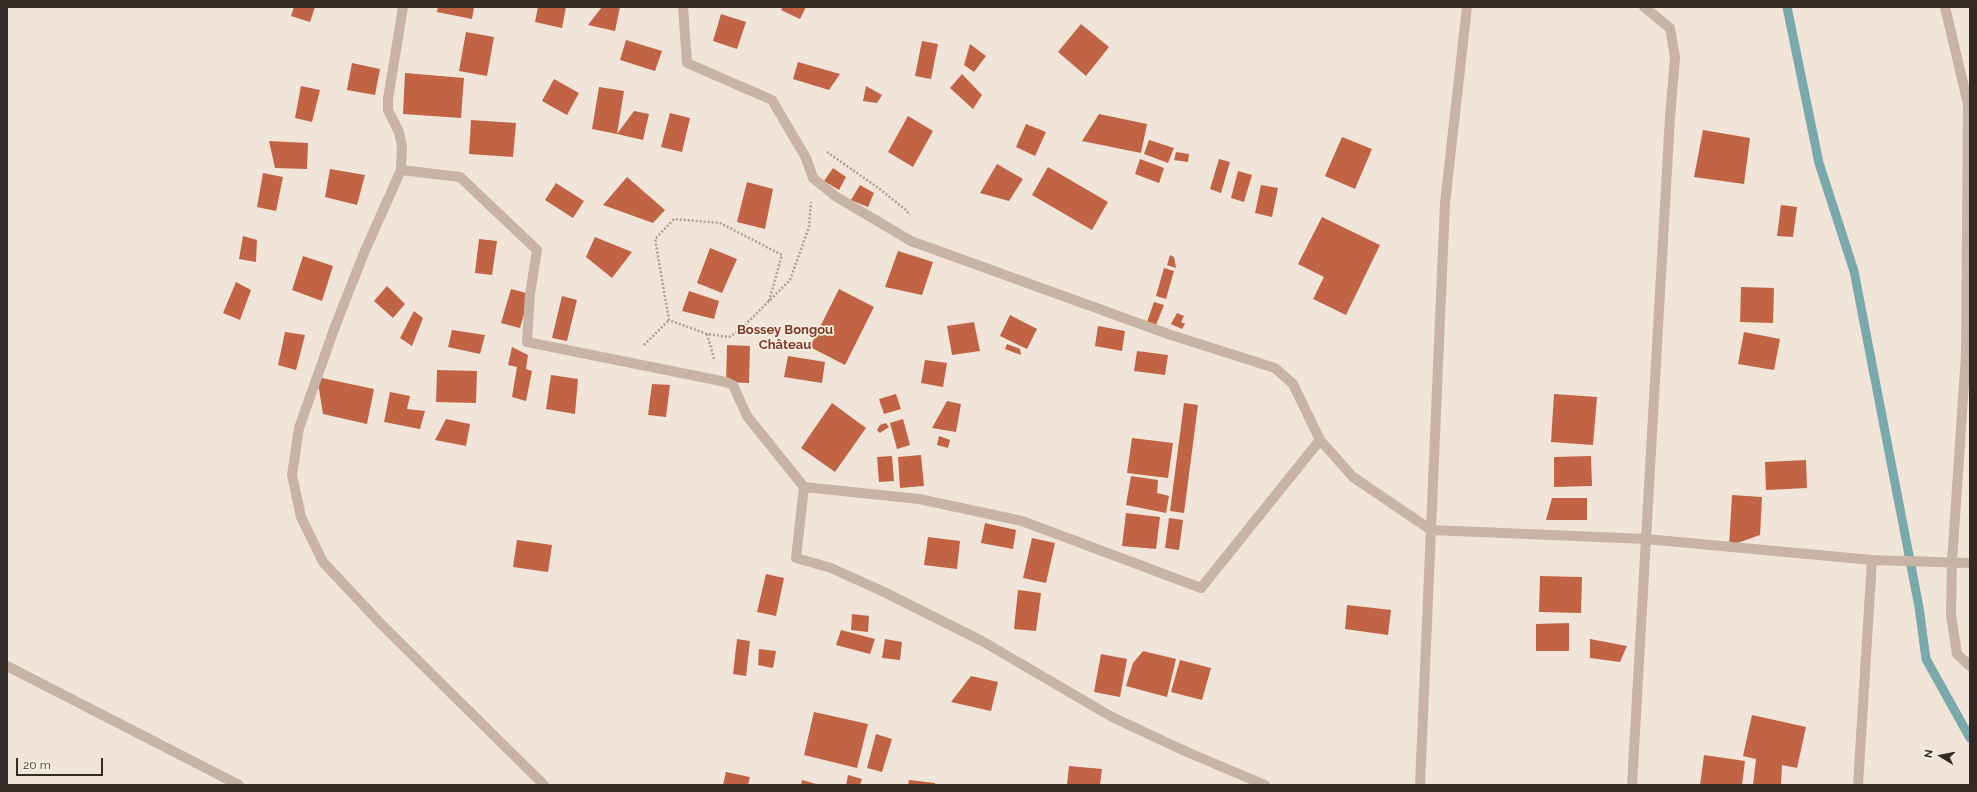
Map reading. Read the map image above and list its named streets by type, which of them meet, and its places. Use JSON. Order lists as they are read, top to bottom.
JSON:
{
  "districts": ["Bossey Bongou Château"],
  "scale_bar": "20 m",
  "north": "left"
}
